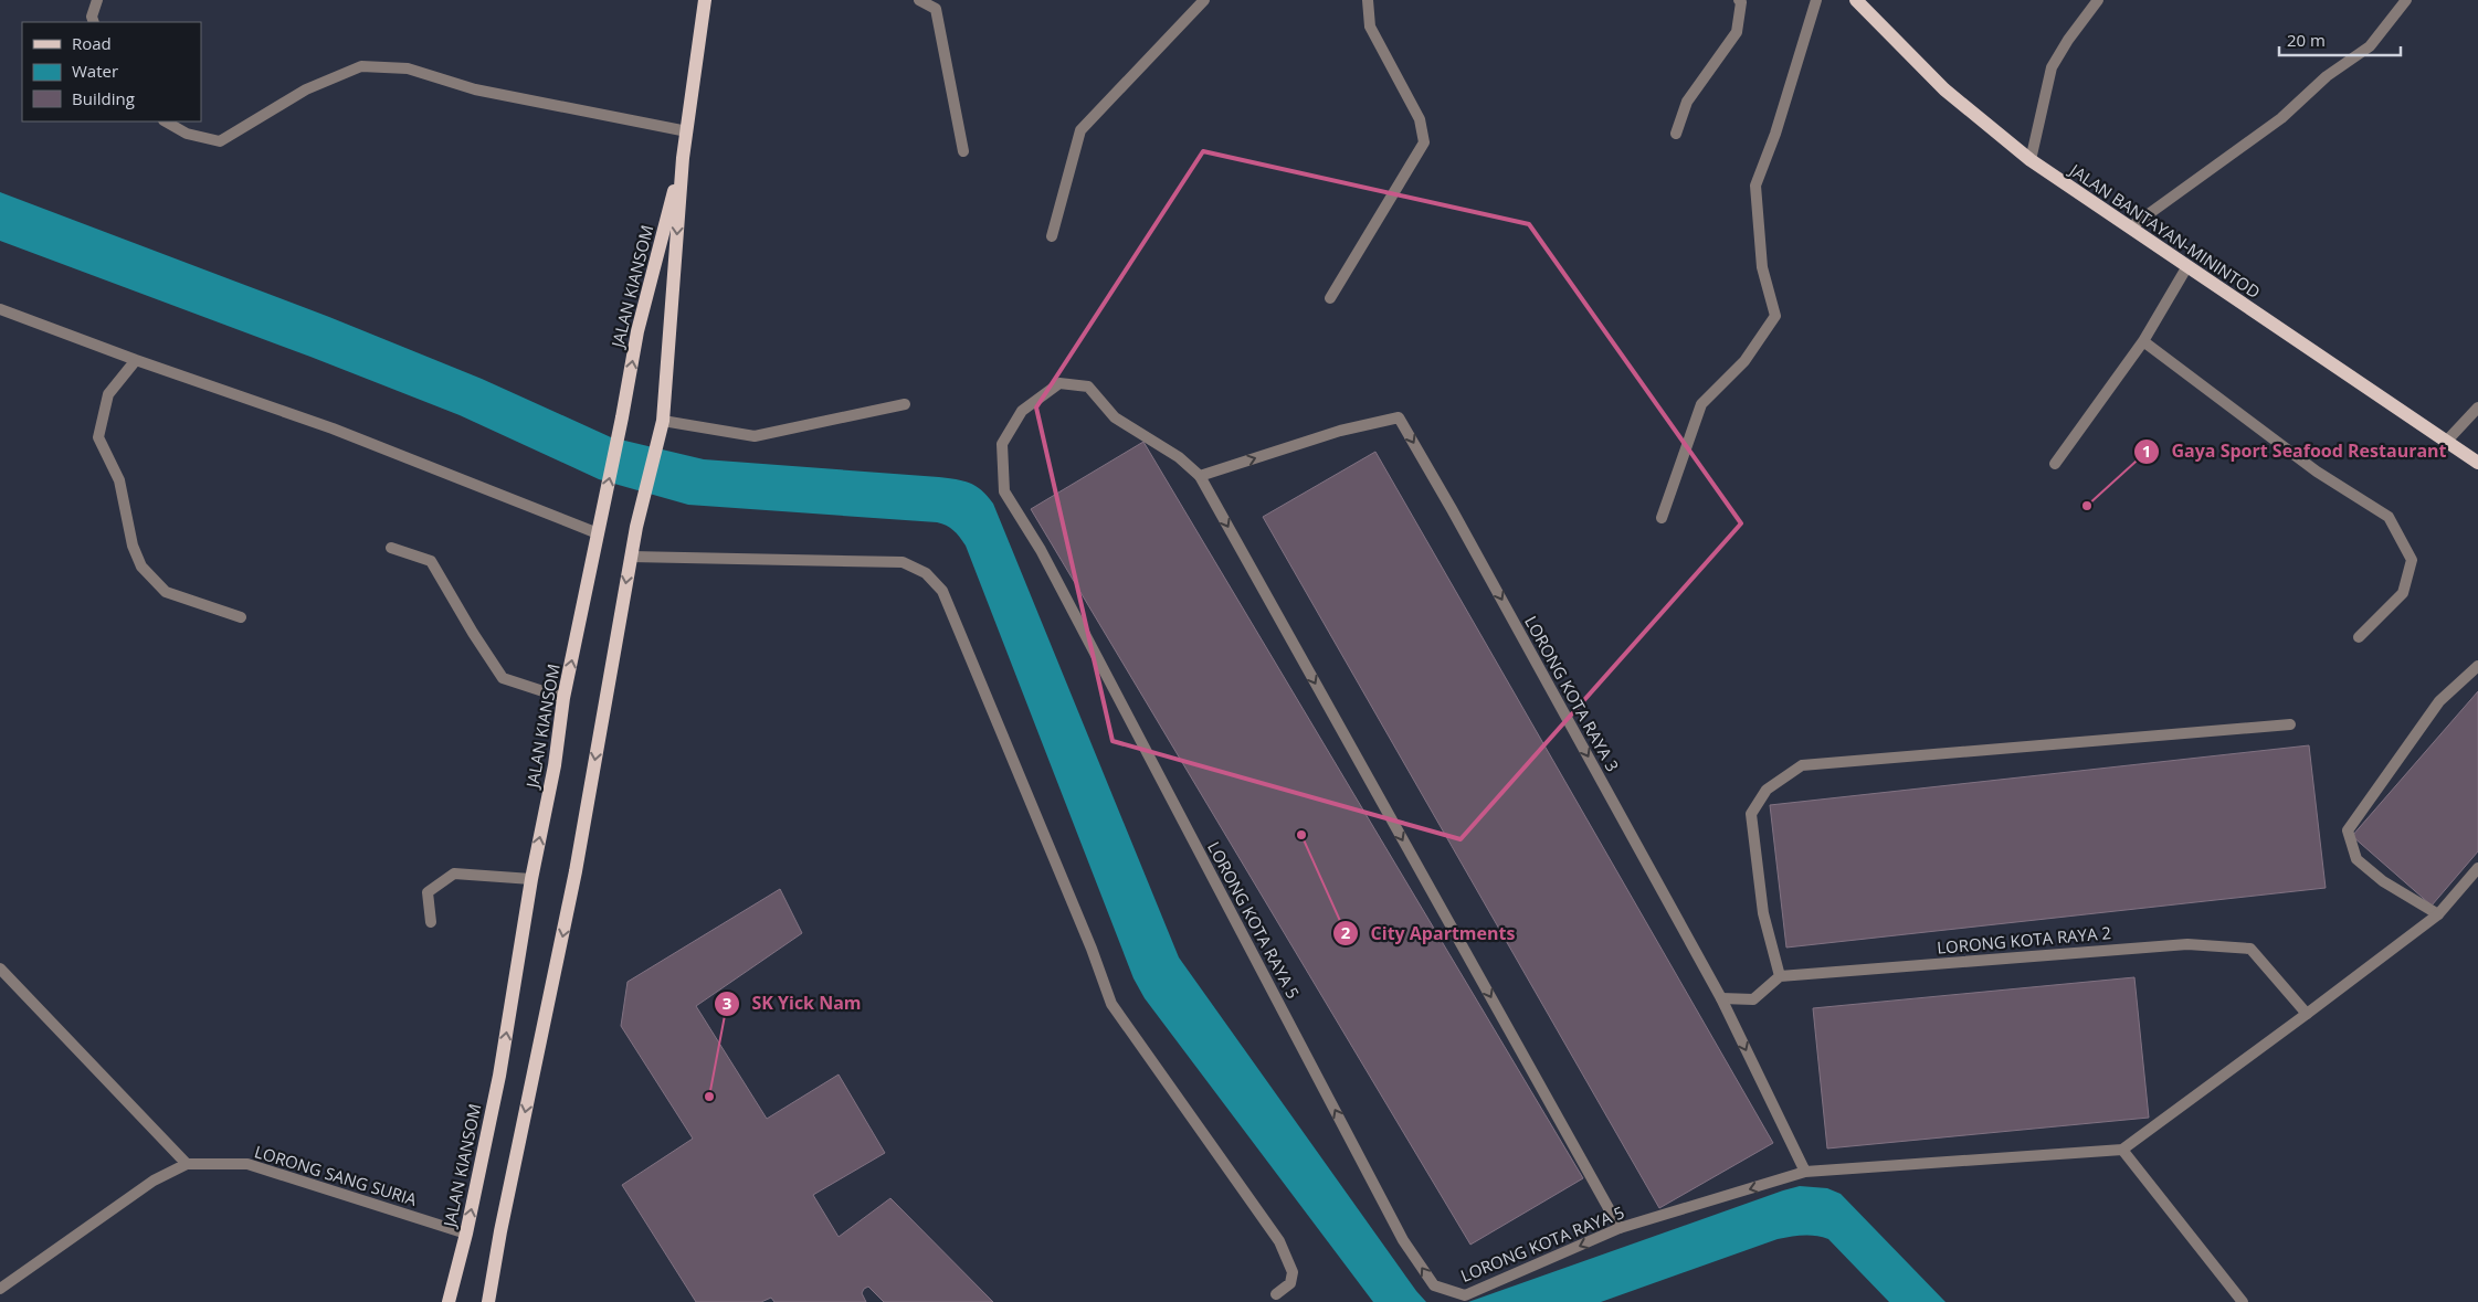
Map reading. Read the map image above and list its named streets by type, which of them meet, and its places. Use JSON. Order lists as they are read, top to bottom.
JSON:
{
  "streets": {
    "main road": ["JALAN BANTAYAN-MININTOD", "JALAN KIANSOM"],
    "street": [
      "LORONG KOTA RAYA 3",
      "LORONG KOTA RAYA 5",
      "LORONG KOTA RAYA 2",
      "LORONG SANG SURIA"
    ]
  },
  "crossings": [
    ["JALAN KIANSOM", "LORONG SANG SURIA"],
    ["LORONG KOTA RAYA 3", "LORONG KOTA RAYA 5"]
  ],
  "one_way": ["LORONG KOTA RAYA 3"],
  "places": ["Gaya Sport Seafood Restaurant", "City Apartments", "SK Yick Nam"],
  "legend": ["Road", "Water", "Building"],
  "scale_bar": "20 m"
}
